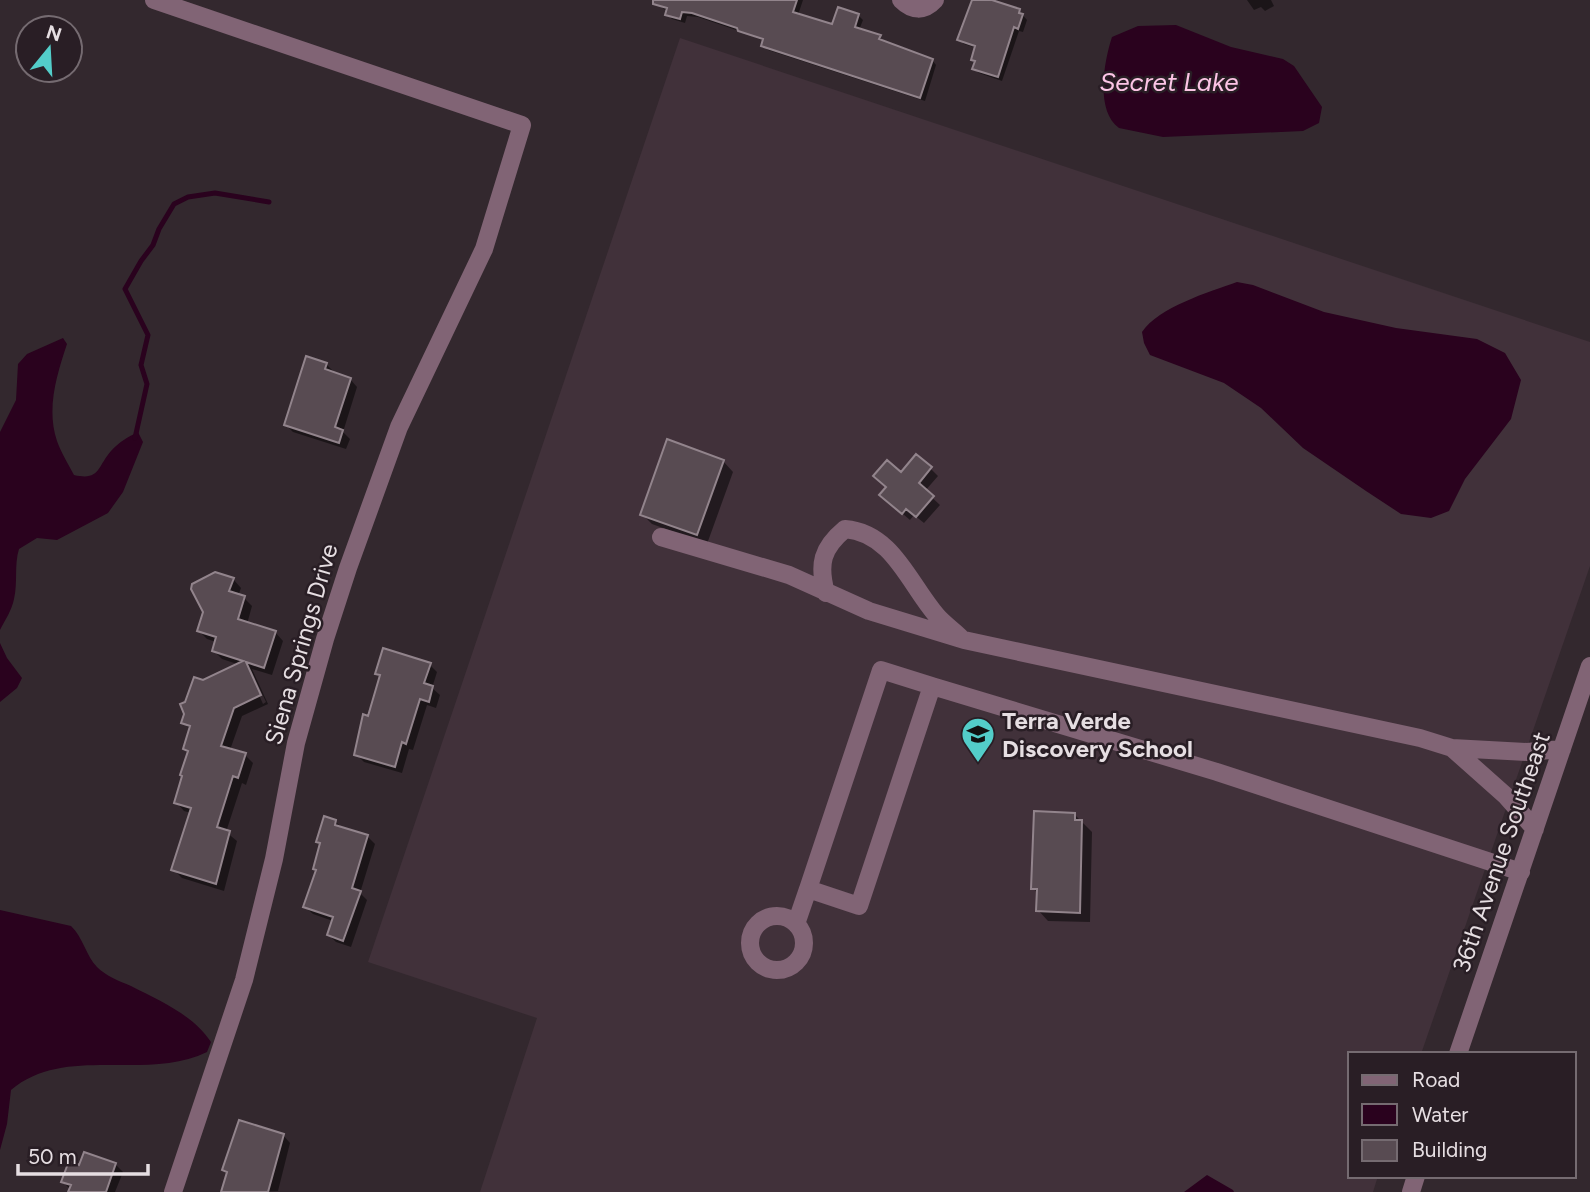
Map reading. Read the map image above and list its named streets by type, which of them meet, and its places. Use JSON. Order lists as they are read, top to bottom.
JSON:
{
  "streets": {
    "street": ["Siena Springs Drive", "36th Avenue Southeast"]
  },
  "water": ["Secret Lake"],
  "places": {
    "school or university": ["Terra Verde Discovery School"]
  },
  "legend": ["Road", "Water", "Building"],
  "scale_bar": "50 m",
  "north": "top"
}
